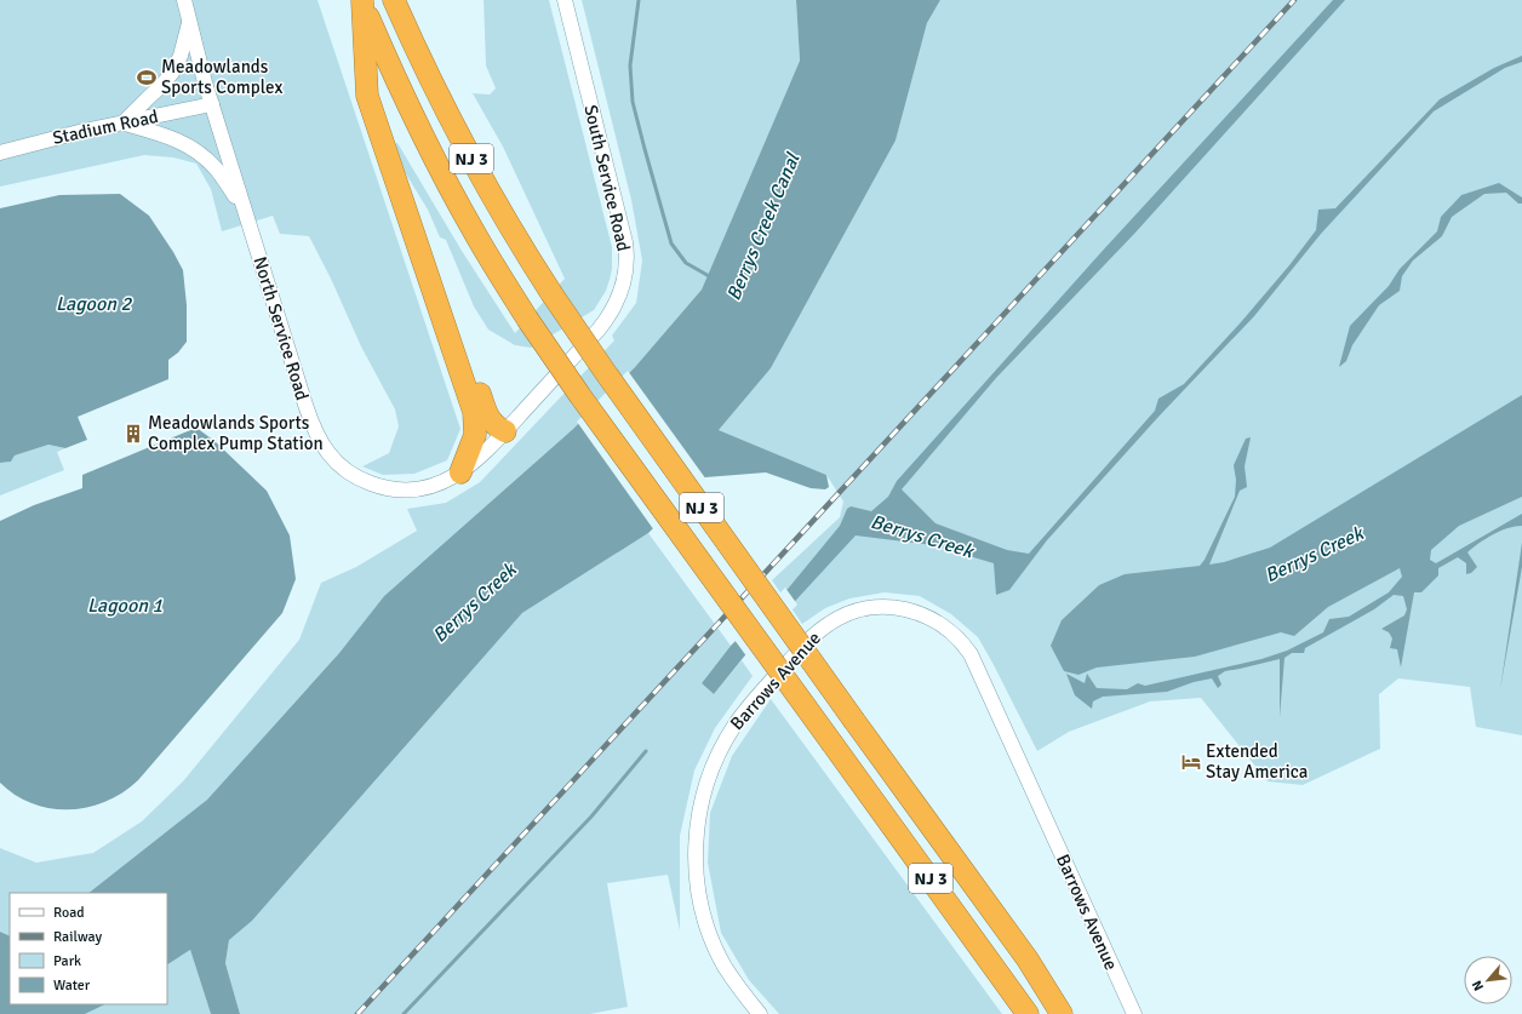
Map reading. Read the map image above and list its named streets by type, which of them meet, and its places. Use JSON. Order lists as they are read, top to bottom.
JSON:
{
  "streets": {
    "highway": ["NJ 3"],
    "street": [
      "Stadium Road",
      "South Service Road",
      "North Service Road",
      "Barrows Avenue"
    ]
  },
  "crossings": [
    ["Stadium Road", "North Service Road"],
    ["South Service Road", "North Service Road"]
  ],
  "water": [
    "Berrys Creek Canal",
    "Lagoon 2",
    "Berrys Creek",
    "Lagoon 1"
  ],
  "places": {
    "sports": ["Meadowlands Sports Complex"],
    "building": ["Meadowlands Sports Complex Pump Station"],
    "hotel": ["Extended Stay America"]
  },
  "legend": [
    "Road",
    "Railway",
    "Park",
    "Water"
  ],
  "north": "bottom left"
}
